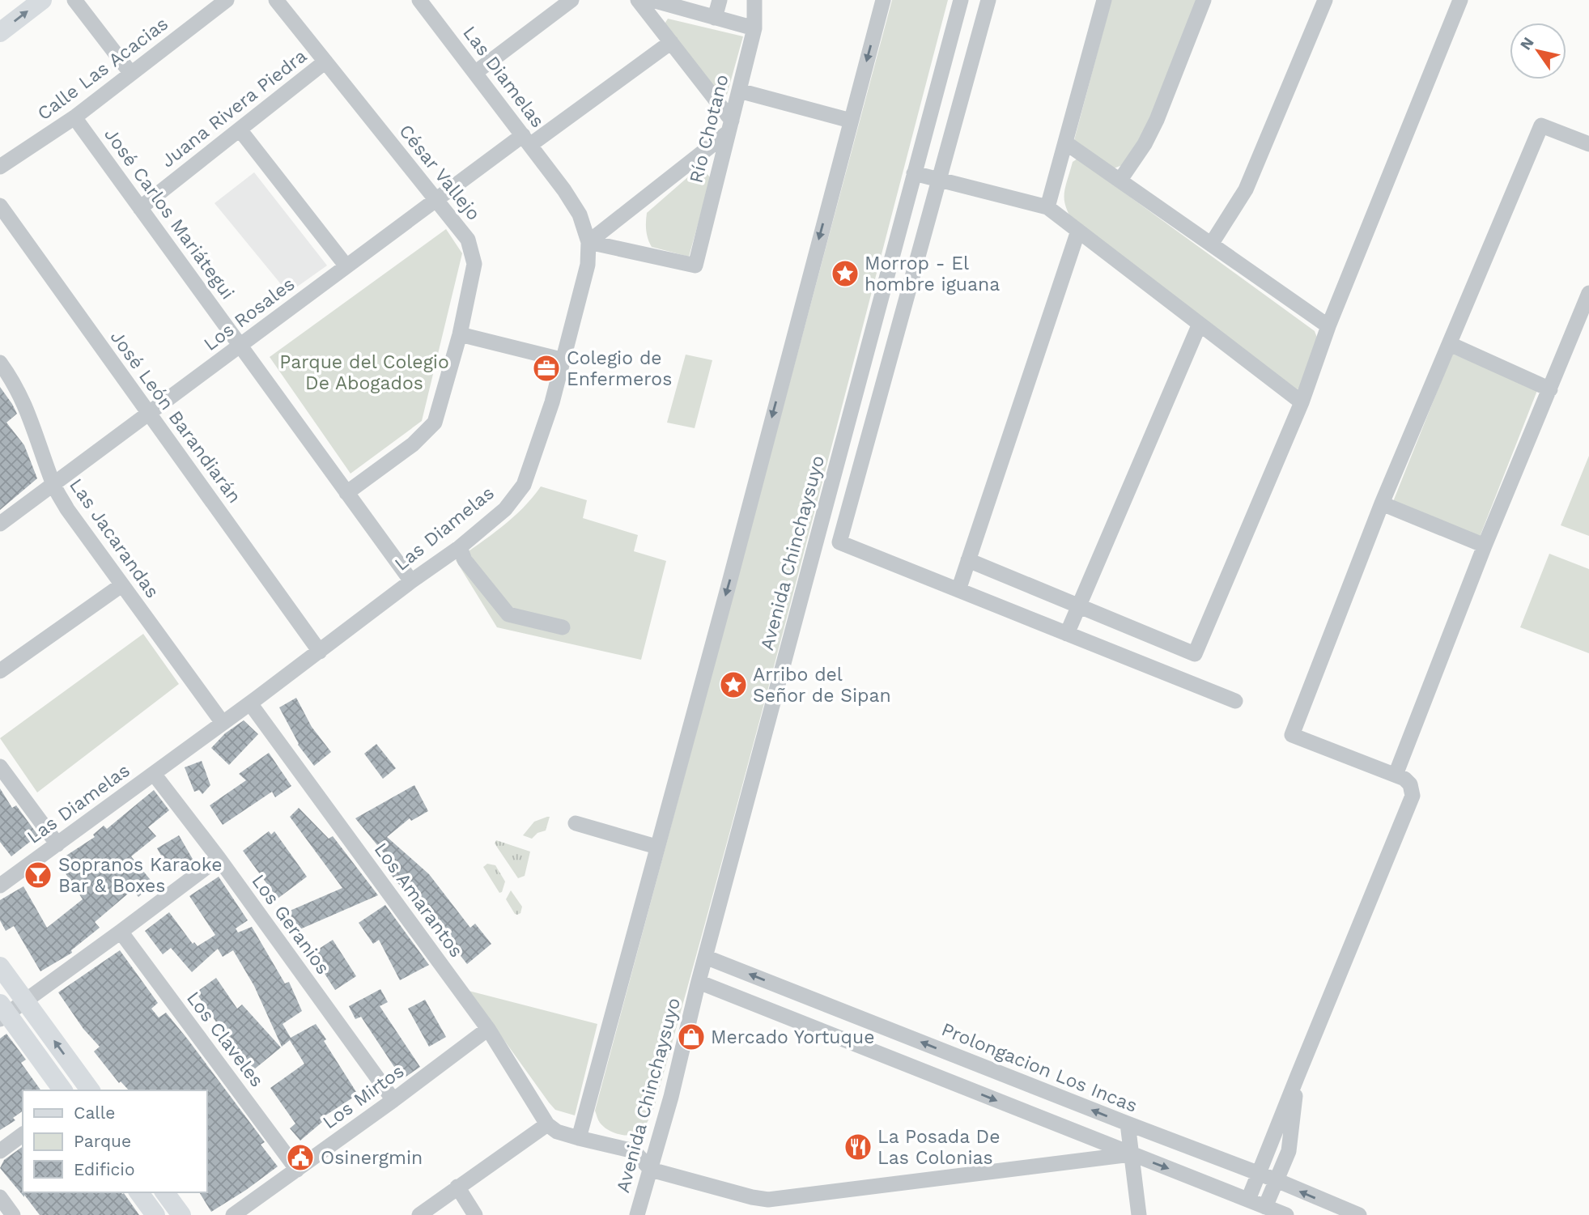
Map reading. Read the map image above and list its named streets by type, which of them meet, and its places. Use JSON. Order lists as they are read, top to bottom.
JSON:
{
  "streets": {
    "street": [
      "Calle Las Acacias",
      "Las Diamelas",
      "Juana Rivera Piedra",
      "Río Chotano",
      "César Vallejo",
      "José Carlos Mariátegui",
      "Los Rosales",
      "José León Barandiarán",
      "Las Jacarandas",
      "Avenida Chinchaysuyo",
      "Los Amarantos",
      "Los Geranios",
      "Los Claveles",
      "Prolongacion Los Incas",
      "Los Mirtos"
    ]
  },
  "crossings": [
    ["Calle Las Acacias", "José Carlos Mariátegui"],
    ["Las Diamelas", "Río Chotano"],
    ["Las Diamelas", "José Carlos Mariátegui"],
    ["Las Diamelas", "Los Rosales"],
    ["Las Diamelas", "José León Barandiarán"],
    ["Las Diamelas", "Las Jacarandas"],
    ["Las Diamelas", "Los Amarantos"],
    ["Las Diamelas", "Los Geranios"],
    ["Juana Rivera Piedra", "César Vallejo"],
    ["Juana Rivera Piedra", "José Carlos Mariátegui"],
    ["César Vallejo", "José Carlos Mariátegui"],
    ["César Vallejo", "Los Rosales"],
    ["José Carlos Mariátegui", "Los Rosales"],
    ["Los Rosales", "José León Barandiarán"],
    ["Los Rosales", "Las Jacarandas"],
    ["Avenida Chinchaysuyo", "Prolongacion Los Incas"],
    ["Los Amarantos", "Los Mirtos"],
    ["Los Geranios", "Los Mirtos"],
    ["Los Claveles", "Los Mirtos"]
  ],
  "parks": ["Parque del Colegio De Abogados"],
  "places": {
    "place": ["Morrop - El hombre iguana", "Arribo del Señor de Sipan"],
    "office": ["Colegio de Enfermeros"],
    "bar": ["Sopranos Karaoke Bar & Boxes"],
    "shop": ["Mercado Yortuque"],
    "restaurant": ["La Posada De Las Colonias"],
    "public building": ["Osinergmin"]
  },
  "legend": ["Calle", "Parque", "Edificio"],
  "north": "top left"
}
